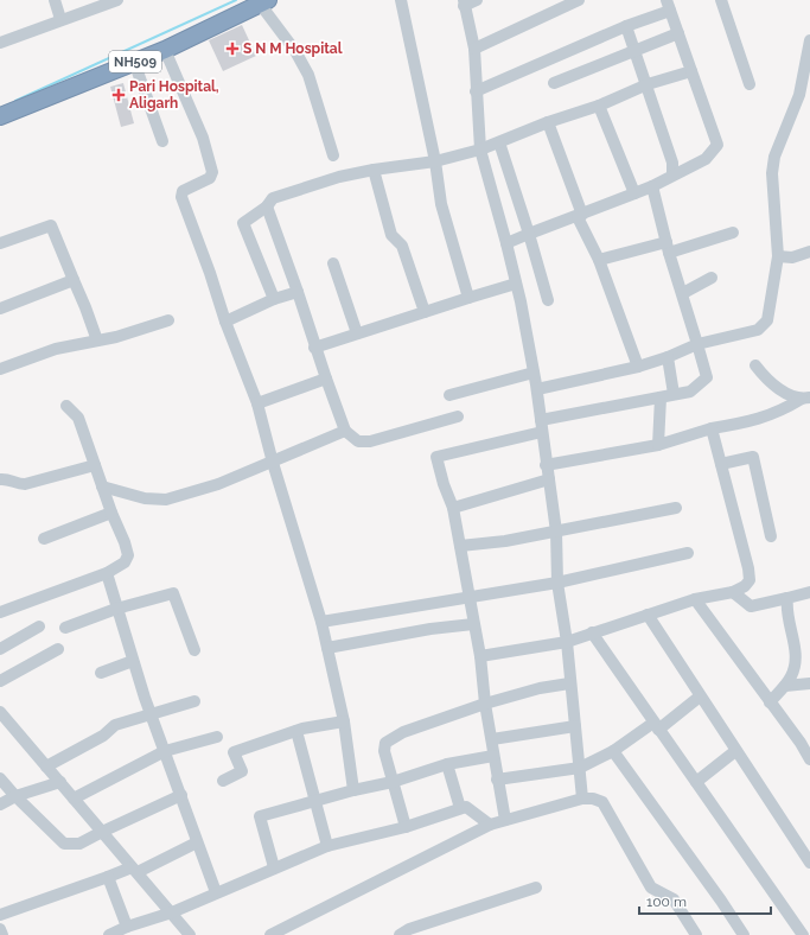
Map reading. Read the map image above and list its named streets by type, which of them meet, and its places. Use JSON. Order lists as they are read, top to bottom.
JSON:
{
  "streets": {
    "highway": ["NH509"]
  },
  "places": {
    "health": ["S N M Hospital", "Pari Hospital, Aligarh"]
  },
  "scale_bar": "100 m"
}
